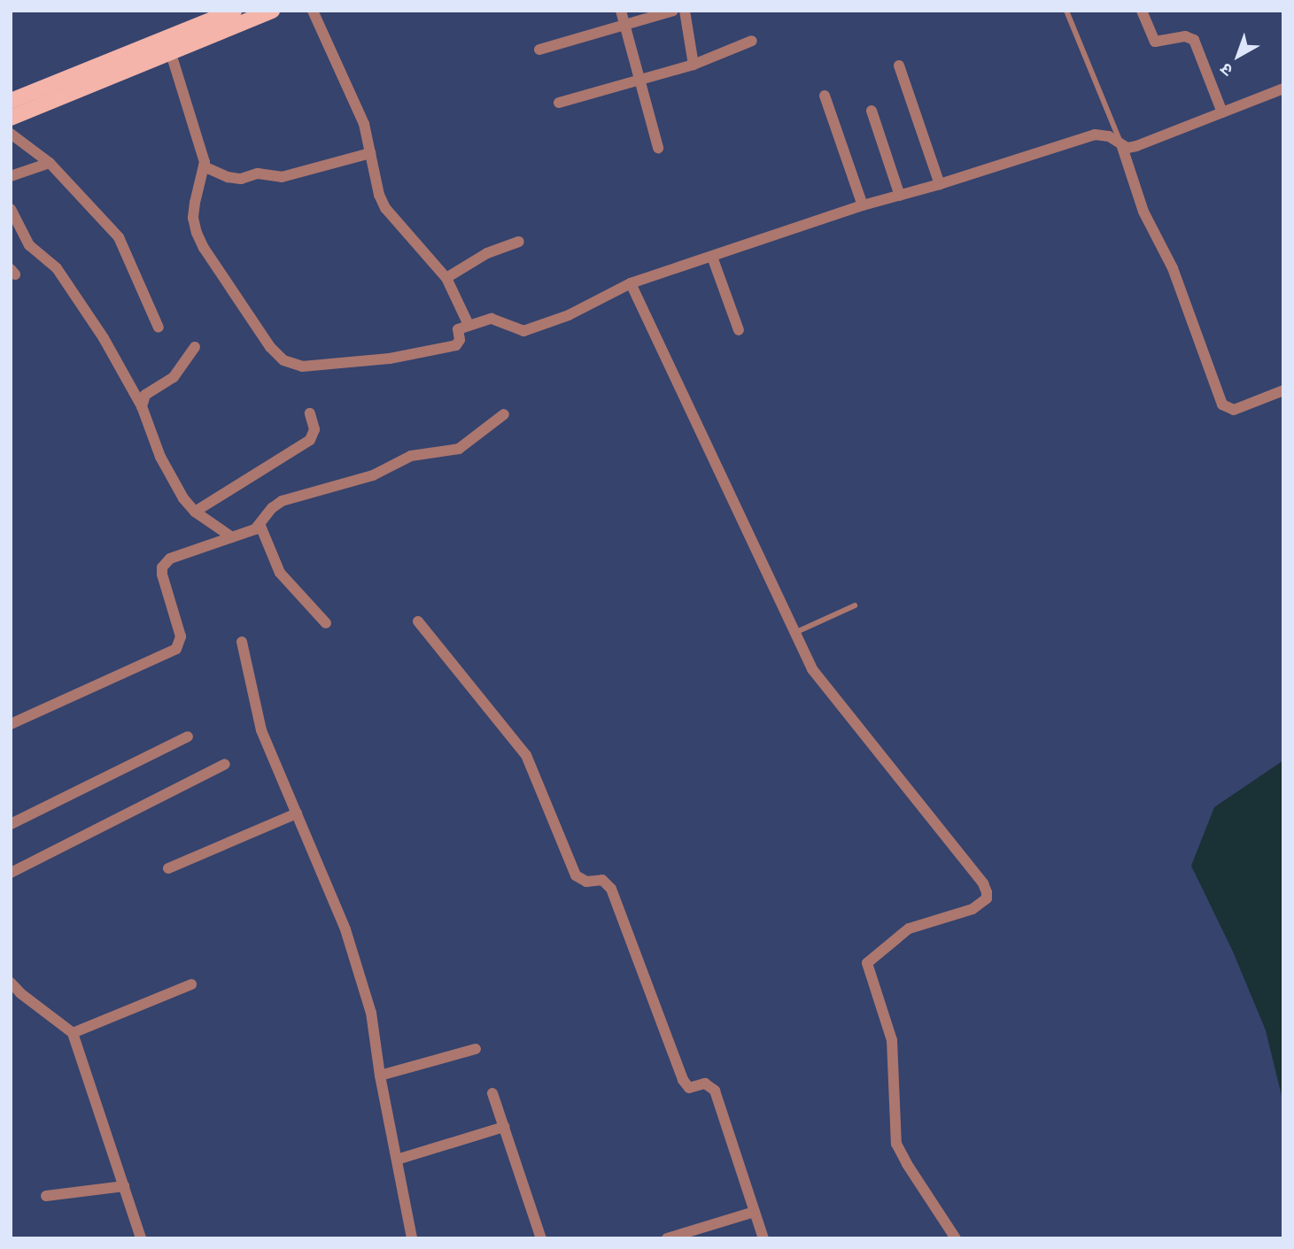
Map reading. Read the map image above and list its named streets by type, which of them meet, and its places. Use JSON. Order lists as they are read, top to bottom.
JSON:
{
  "north": "bottom left"
}
